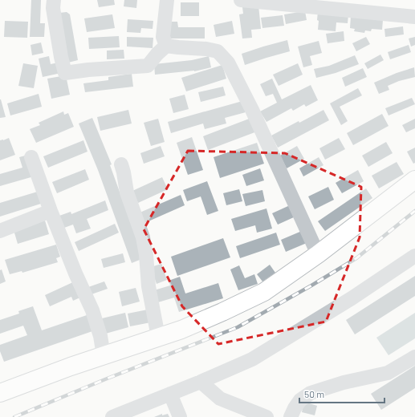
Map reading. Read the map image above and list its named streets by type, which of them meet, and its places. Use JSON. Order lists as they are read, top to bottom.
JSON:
{
  "scale_bar": "50 m"
}
